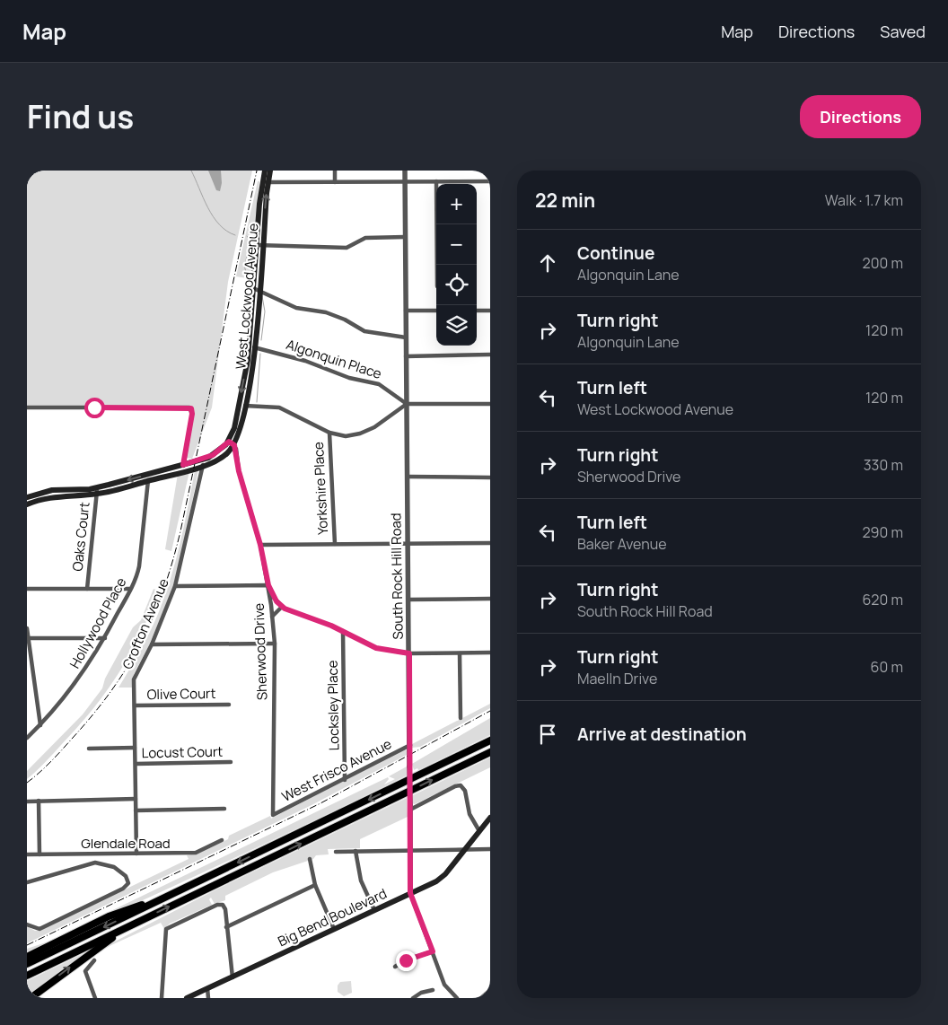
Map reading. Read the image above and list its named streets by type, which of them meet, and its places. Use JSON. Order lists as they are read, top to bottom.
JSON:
{
  "streets": {
    "main road": ["West Lockwood Avenue", "Big Bend Boulevard"],
    "street": [
      "Algonquin Place",
      "Yorkshire Place",
      "Oaks Court",
      "South Rock Hill Road",
      "Hollywood Place",
      "Crofton Avenue",
      "Sherwood Drive",
      "Olive Court",
      "Locksley Place",
      "Locust Court",
      "West Frisco Avenue",
      "Glendale Road"
    ]
  },
  "crossings": [
    ["West Lockwood Avenue", "Algonquin Place"],
    ["West Lockwood Avenue", "Oaks Court"],
    ["West Lockwood Avenue", "Hollywood Place"],
    ["West Lockwood Avenue", "Crofton Avenue"],
    ["West Lockwood Avenue", "Sherwood Drive"],
    ["Algonquin Place", "South Rock Hill Road"],
    ["South Rock Hill Road", "West Frisco Avenue"],
    ["South Rock Hill Road", "Big Bend Boulevard"],
    ["Crofton Avenue", "Olive Court"],
    ["Crofton Avenue", "Locust Court"],
    ["Crofton Avenue", "Glendale Road"],
    ["Sherwood Drive", "West Frisco Avenue"],
    ["Locksley Place", "West Frisco Avenue"]
  ],
  "page": {
    "header": "Map",
    "nav": ["Map", "Directions", "Saved"],
    "title": "Find us",
    "buttons": "Directions",
    "heading": ["22 min", "Walk · 1.7 km"],
    "map_buttons": ["+", "−"],
    "list": [
      ["Continue", "Algonquin Lane", "200 m"],
      ["Turn right", "Algonquin Lane", "120 m"],
      ["Turn left", "West Lockwood Avenue", "120 m"],
      ["Turn right", "Sherwood Drive", "330 m"],
      ["Turn left", "Baker Avenue", "290 m"],
      ["Turn right", "South Rock Hill Road", "620 m"],
      ["Turn right", "Maelln Drive", "60 m"],
      "Arrive at destination"
    ]
  }
}
